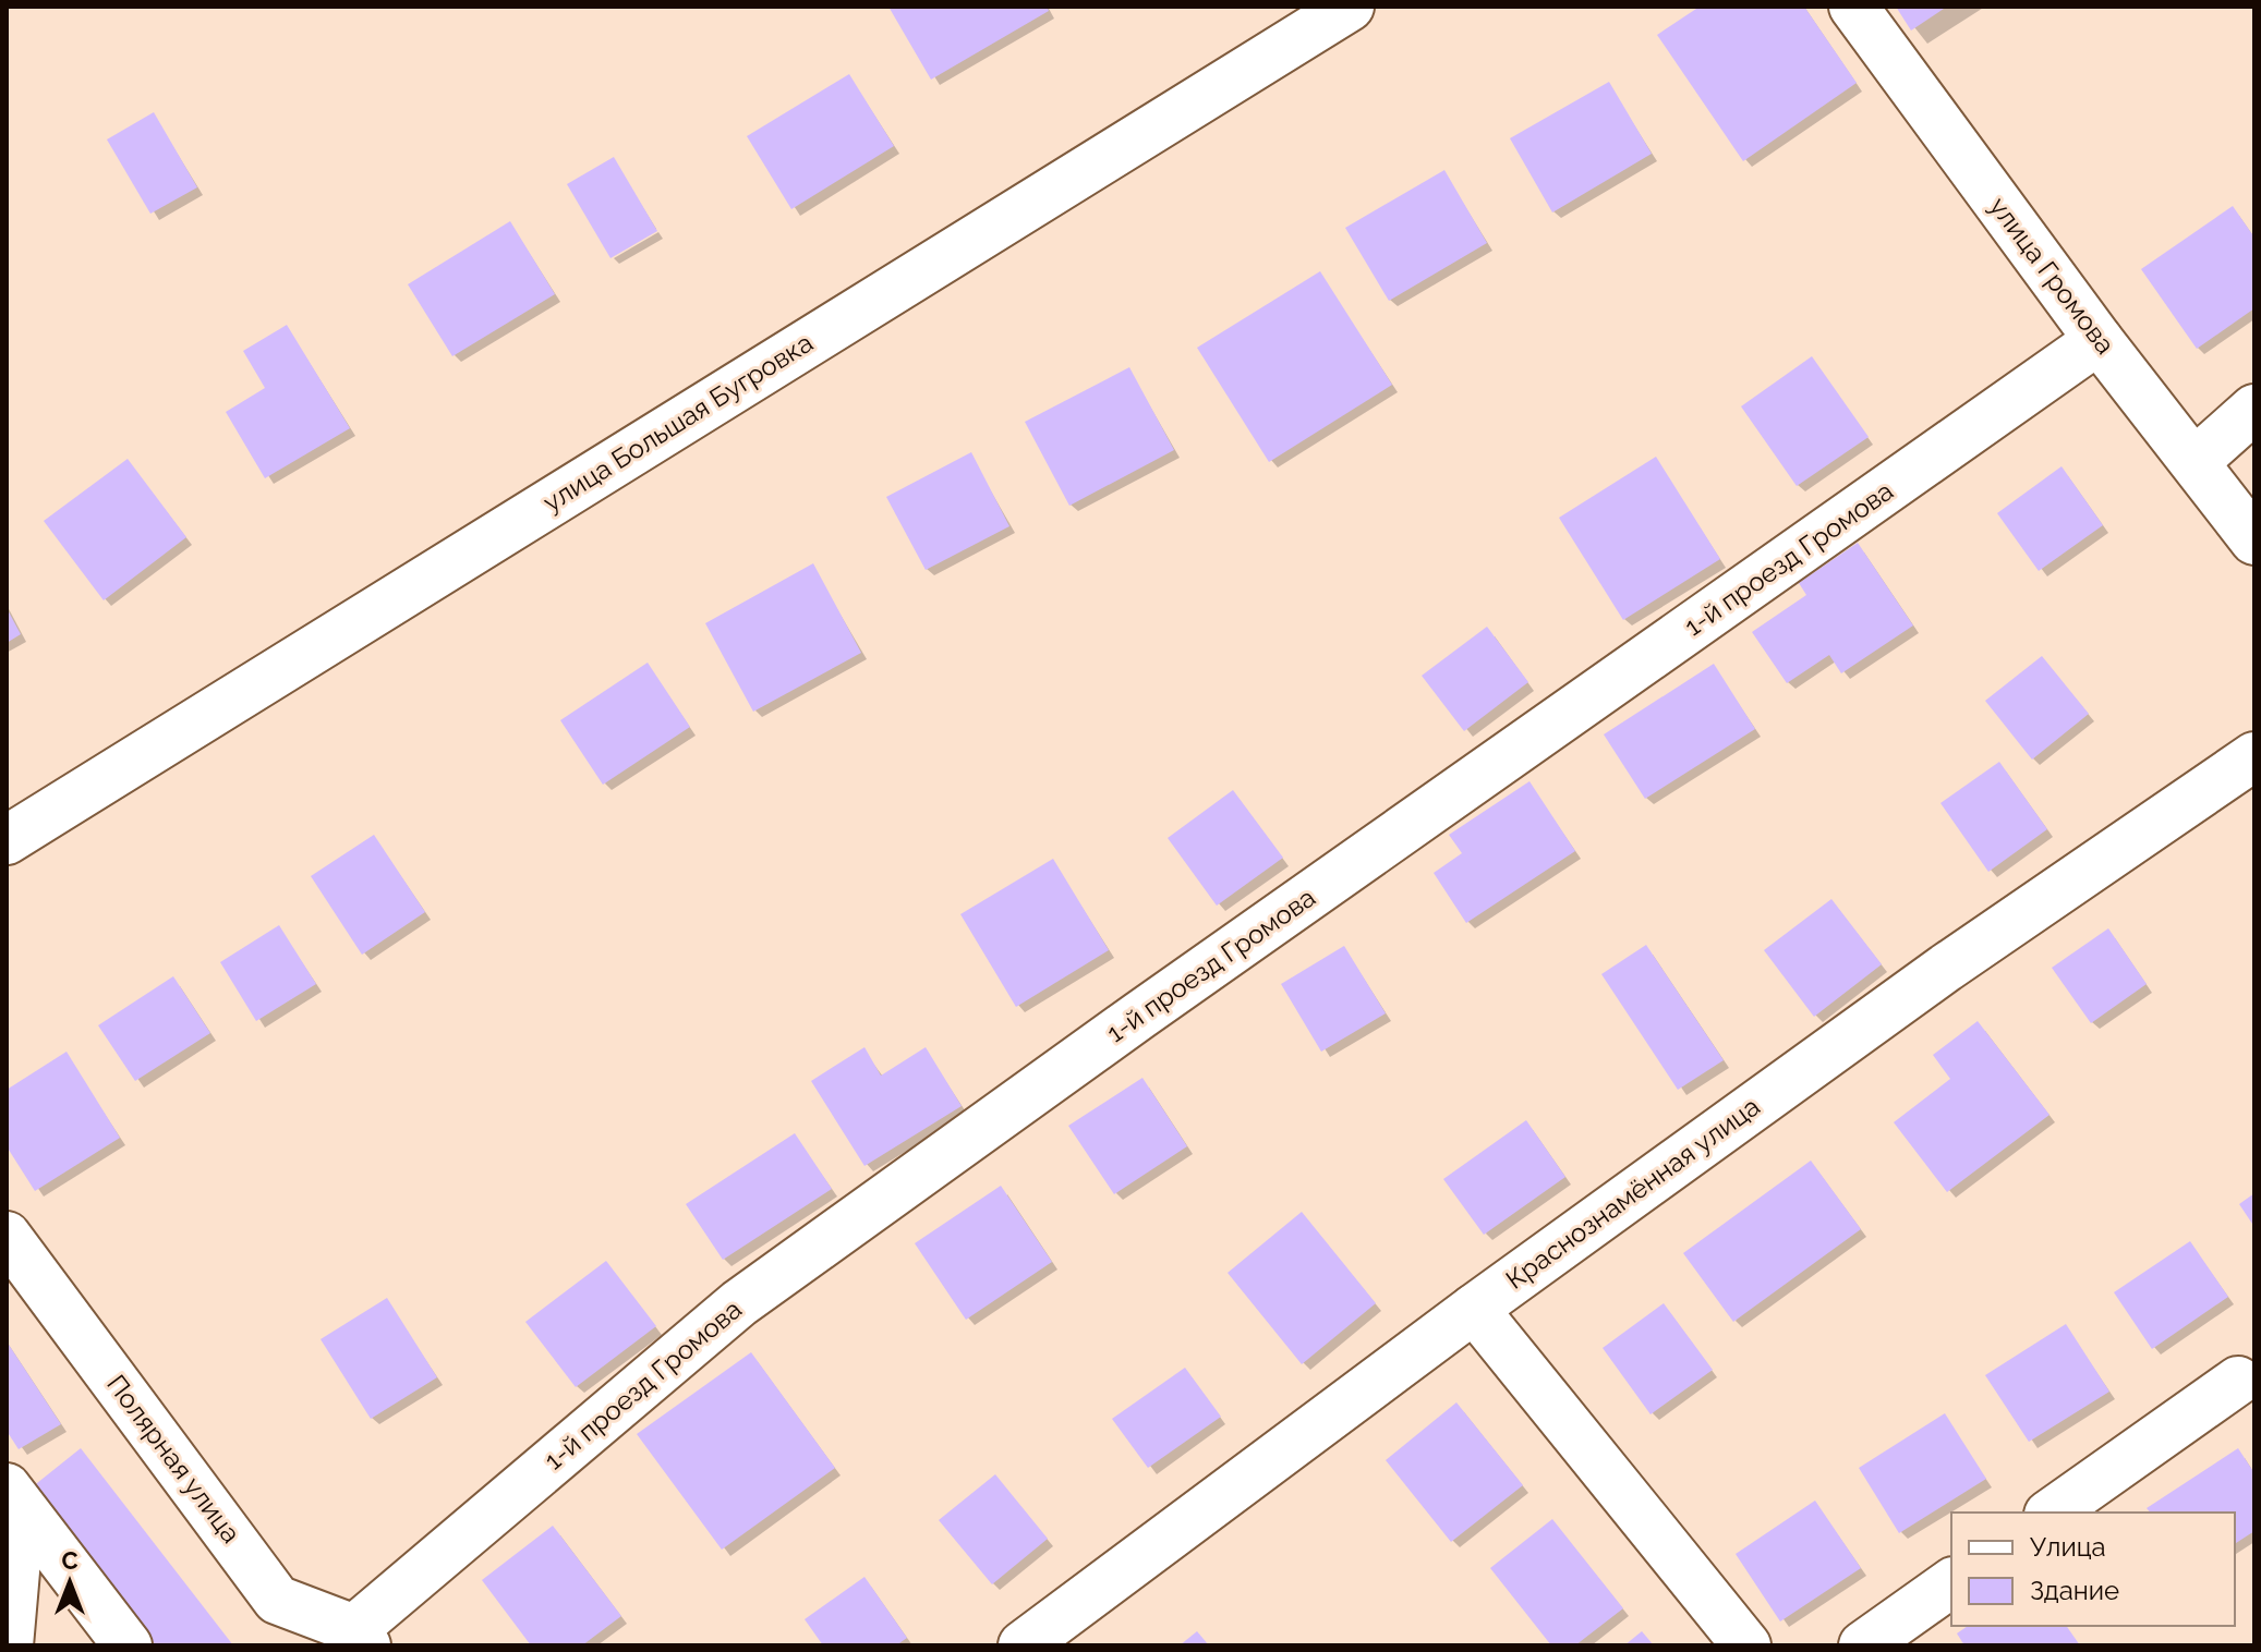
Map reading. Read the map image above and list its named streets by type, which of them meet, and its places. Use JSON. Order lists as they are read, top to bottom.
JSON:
{
  "streets": {
    "street": [
      "улица Громова",
      "улица Большая Бугровка",
      "1-й проезд Громова",
      "Краснознамённая улица",
      "Полярная улица"
    ]
  },
  "crossings": [
    ["улица Громова", "1-й проезд Громова"],
    ["1-й проезд Громова", "Полярная улица"]
  ],
  "legend": ["Улица", "Здание"],
  "north": "top"
}
